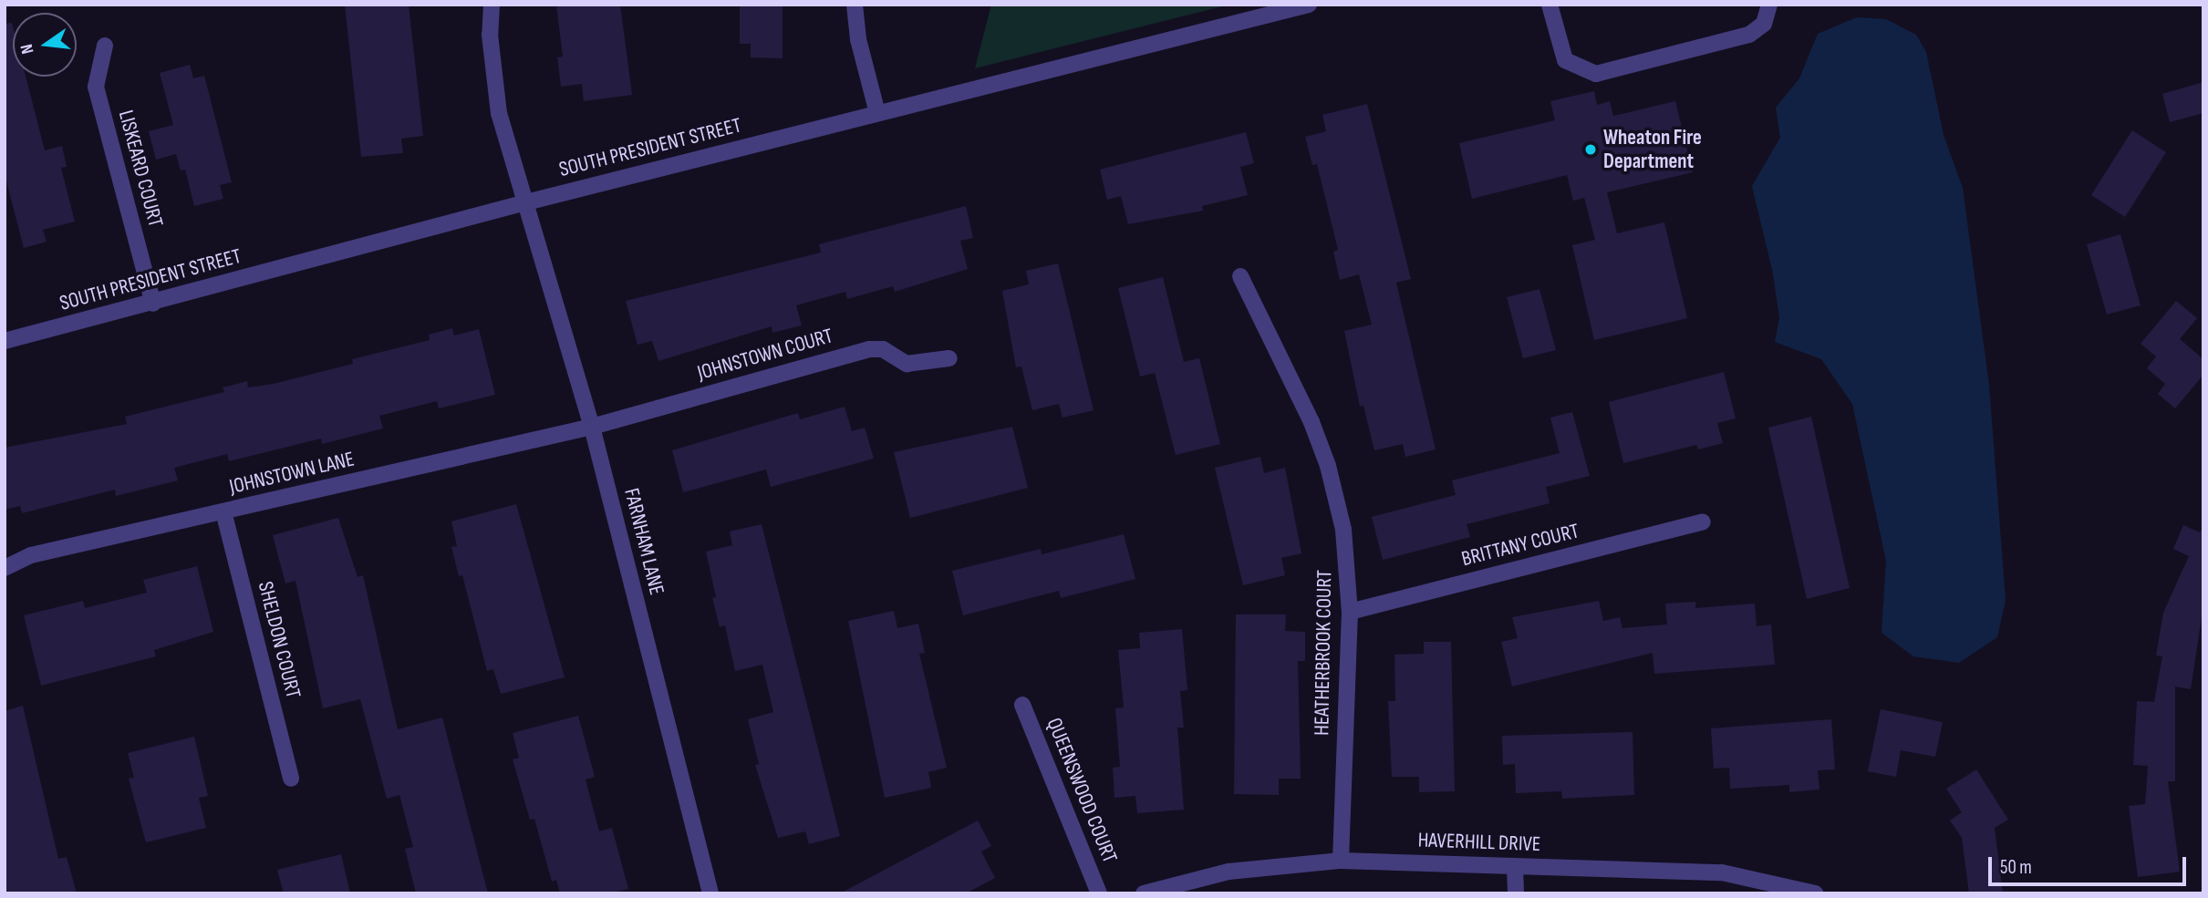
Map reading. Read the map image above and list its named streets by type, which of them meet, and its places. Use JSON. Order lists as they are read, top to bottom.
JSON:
{
  "streets": {
    "street": [
      "SOUTH PRESIDENT STREET",
      "LISKEARD COURT",
      "JOHNSTOWN COURT",
      "JOHNSTOWN LANE",
      "FARNHAM LANE",
      "BRITTANY COURT",
      "SHELDON COURT",
      "HEATHERBROOK COURT",
      "QUEENSWOOD COURT",
      "HAVERHILL DRIVE"
    ]
  },
  "crossings": [
    ["SOUTH PRESIDENT STREET", "LISKEARD COURT"],
    ["SOUTH PRESIDENT STREET", "FARNHAM LANE"],
    ["JOHNSTOWN COURT", "JOHNSTOWN LANE"],
    ["JOHNSTOWN COURT", "FARNHAM LANE"],
    ["JOHNSTOWN LANE", "FARNHAM LANE"],
    ["JOHNSTOWN LANE", "SHELDON COURT"],
    ["BRITTANY COURT", "HEATHERBROOK COURT"],
    ["HEATHERBROOK COURT", "HAVERHILL DRIVE"]
  ],
  "places": ["Wheaton Fire Department"],
  "scale_bar": "50 m",
  "north": "left"
}
